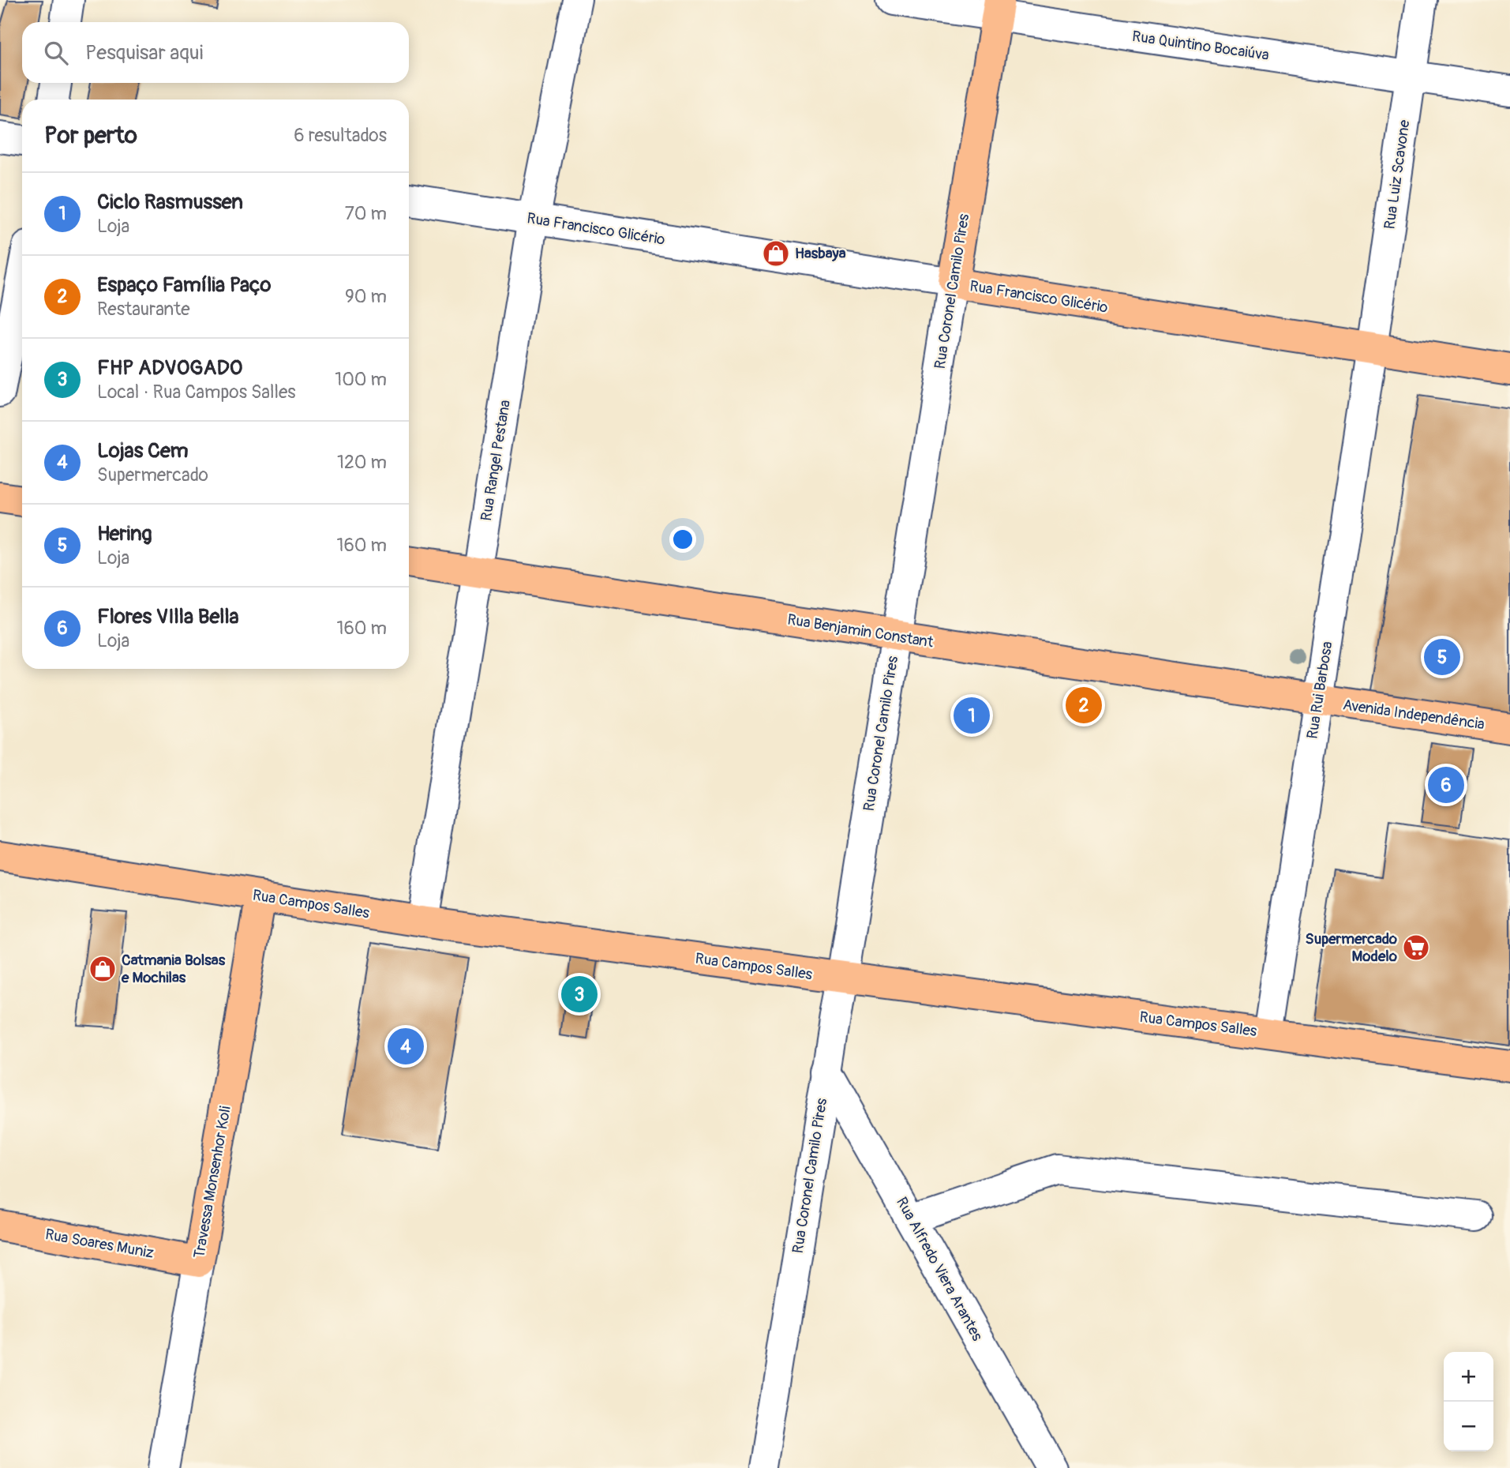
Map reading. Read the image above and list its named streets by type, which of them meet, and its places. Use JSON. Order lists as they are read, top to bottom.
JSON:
{
  "streets": {
    "main road": [
      "Rua Francisco Glicério",
      "Rua Coronel Camilo Pires",
      "Rua Benjamin Constant",
      "Avenida Independência",
      "Rua Campos Salles",
      "Travessa Monsenhor Koli",
      "Rua Soares Muniz"
    ],
    "street": [
      "Rua Quintino Bocaiúva",
      "Rua Luiz Scavone",
      "Rua Rangel Pestana",
      "Rua Rui Barbosa",
      "Rua Alfredo Viera Arantes"
    ]
  },
  "crossings": [
    ["Rua Quintino Bocaiúva", "Rua Luiz Scavone"],
    ["Rua Quintino Bocaiúva", "Rua Coronel Camilo Pires"],
    ["Rua Luiz Scavone", "Rua Francisco Glicério"],
    ["Rua Luiz Scavone", "Rua Rui Barbosa"],
    ["Rua Francisco Glicério", "Rua Coronel Camilo Pires"],
    ["Rua Francisco Glicério", "Rua Rangel Pestana"],
    ["Rua Francisco Glicério", "Rua Rui Barbosa"],
    ["Rua Coronel Camilo Pires", "Rua Benjamin Constant"],
    ["Rua Coronel Camilo Pires", "Rua Campos Salles"],
    ["Rua Coronel Camilo Pires", "Rua Alfredo Viera Arantes"],
    ["Rua Rangel Pestana", "Rua Benjamin Constant"],
    ["Rua Rangel Pestana", "Rua Campos Salles"],
    ["Rua Benjamin Constant", "Rua Rui Barbosa"],
    ["Rua Benjamin Constant", "Avenida Independência"],
    ["Rua Rui Barbosa", "Avenida Independência"],
    ["Rua Rui Barbosa", "Rua Campos Salles"],
    ["Rua Campos Salles", "Travessa Monsenhor Koli"],
    ["Travessa Monsenhor Koli", "Rua Soares Muniz"]
  ],
  "places": {
    "shop": ["Hasbaya", "Catmania Bolsas e Mochilas"],
    "supermarket": ["Supermercado Modelo"]
  },
  "page": {
    "search": "Pesquisar aqui",
    "heading": ["Por perto", "6 resultados"],
    "list": [
      {
        "mark": "1",
        "name": "Ciclo Rasmussen",
        "note": "Loja",
        "value": "70 m"
      },
      {
        "mark": "2",
        "name": "Espaço Família Paço",
        "note": "Restaurante",
        "value": "90 m"
      },
      {
        "mark": "3",
        "name": "FHP ADVOGADO",
        "note": "Local · Rua Campos Salles",
        "value": "100 m"
      },
      {
        "mark": "4",
        "name": "Lojas Cem",
        "note": "Supermercado",
        "value": "120 m"
      },
      {
        "mark": "5",
        "name": "Hering",
        "note": "Loja",
        "value": "160 m"
      },
      {
        "mark": "6",
        "name": "Flores VIlla Bella",
        "note": "Loja",
        "value": "160 m"
      }
    ],
    "pins": [
      "5",
      "2",
      "1",
      "6",
      "3",
      "4"
    ],
    "map_buttons": ["+", "−"]
  }
}
